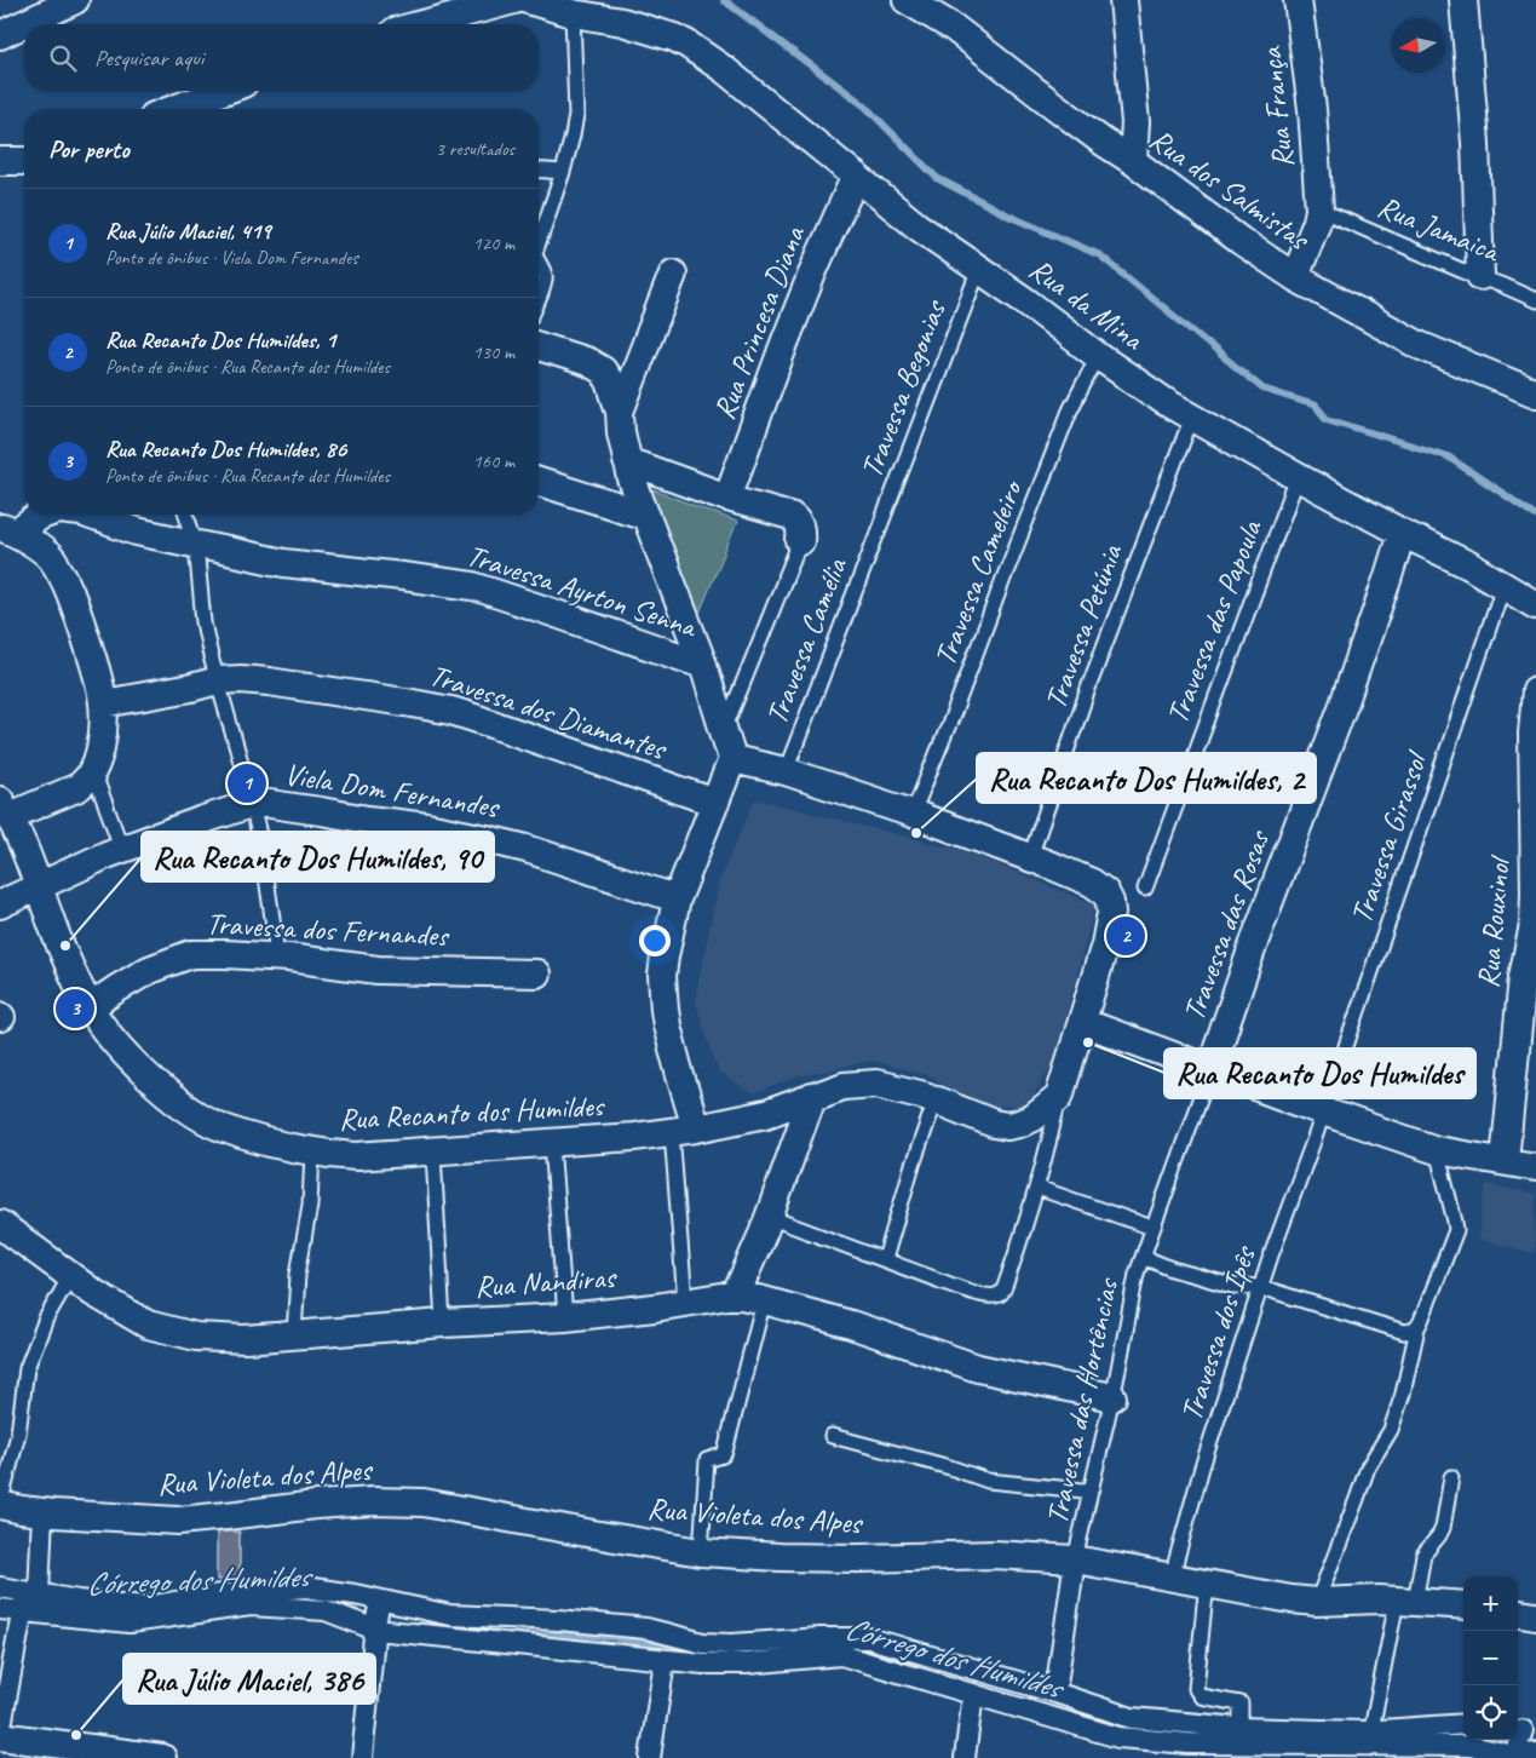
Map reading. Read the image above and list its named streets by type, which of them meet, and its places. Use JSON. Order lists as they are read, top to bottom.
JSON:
{
  "streets": {
    "street": [
      "Rua França",
      "Rua dos Salmistas",
      "Rua da Mina",
      "Rua Princesa Diana",
      "Travessa Ayrton Senna",
      "Travessa dos Diamantes",
      "Viela Dom Fernandes",
      "Rua Rouxinol",
      "Travessa das Rosas",
      "Travessa dos Fernandes",
      "Rua Recanto dos Humildes",
      "Rua Nandiras",
      "Rua Violeta dos Alpes"
    ],
    "lane": [
      "Rua Jamaica",
      "Travessa Begonias",
      "Travessa Cameleiro",
      "Travessa das Papoula",
      "Travessa Petúnia",
      "Travessa Camélia",
      "Travessa Girassol",
      "Travessa dos Ipês",
      "Travessa das Hortências"
    ]
  },
  "crossings": [
    ["Rua França", "Rua dos Salmistas"],
    ["Rua França", "Rua Jamaica"],
    ["Rua da Mina", "Rua Princesa Diana"],
    ["Rua da Mina", "Travessa Begonias"],
    ["Rua da Mina", "Travessa Cameleiro"],
    ["Rua da Mina", "Travessa das Papoula"],
    ["Rua da Mina", "Travessa Petúnia"],
    ["Rua da Mina", "Travessa Girassol"],
    ["Rua da Mina", "Travessa das Rosas"],
    ["Travessa Begonias", "Travessa Camélia"],
    ["Viela Dom Fernandes", "Rua Recanto dos Humildes"],
    ["Travessa Girassol", "Travessa dos Ipês"],
    ["Travessa das Rosas", "Travessa das Hortências"],
    ["Travessa dos Fernandes", "Rua Recanto dos Humildes"],
    ["Rua Nandiras", "Travessa das Hortências"],
    ["Travessa dos Ipês", "Travessa das Hortências"],
    ["Travessa dos Ipês", "Rua Violeta dos Alpes"],
    ["Travessa das Hortências", "Rua Violeta dos Alpes"]
  ],
  "water": ["Córrego dos Humildes"],
  "places": [
    "Rua Recanto Dos Humildes, 2",
    "Rua Recanto Dos Humildes, 90",
    "Rua Recanto Dos Humildes",
    "Rua Júlio Maciel, 386"
  ],
  "north": "left",
  "page": {
    "search": "Pesquisar aqui",
    "heading": ["Por perto", "3 resultados"],
    "list": [
      {
        "mark": "1",
        "name": "Rua Júlio Maciel, 419",
        "note": "Ponto de ônibus · Viela Dom Fernandes",
        "value": "120 m"
      },
      {
        "mark": "2",
        "name": "Rua Recanto Dos Humildes, 1",
        "note": "Ponto de ônibus · Rua Recanto dos Humildes",
        "value": "130 m"
      },
      {
        "mark": "3",
        "name": "Rua Recanto Dos Humildes, 86",
        "note": "Ponto de ônibus · Rua Recanto dos Humildes",
        "value": "160 m"
      }
    ],
    "pins": ["1", "2", "3"],
    "map_buttons": ["+", "−"]
  }
}
